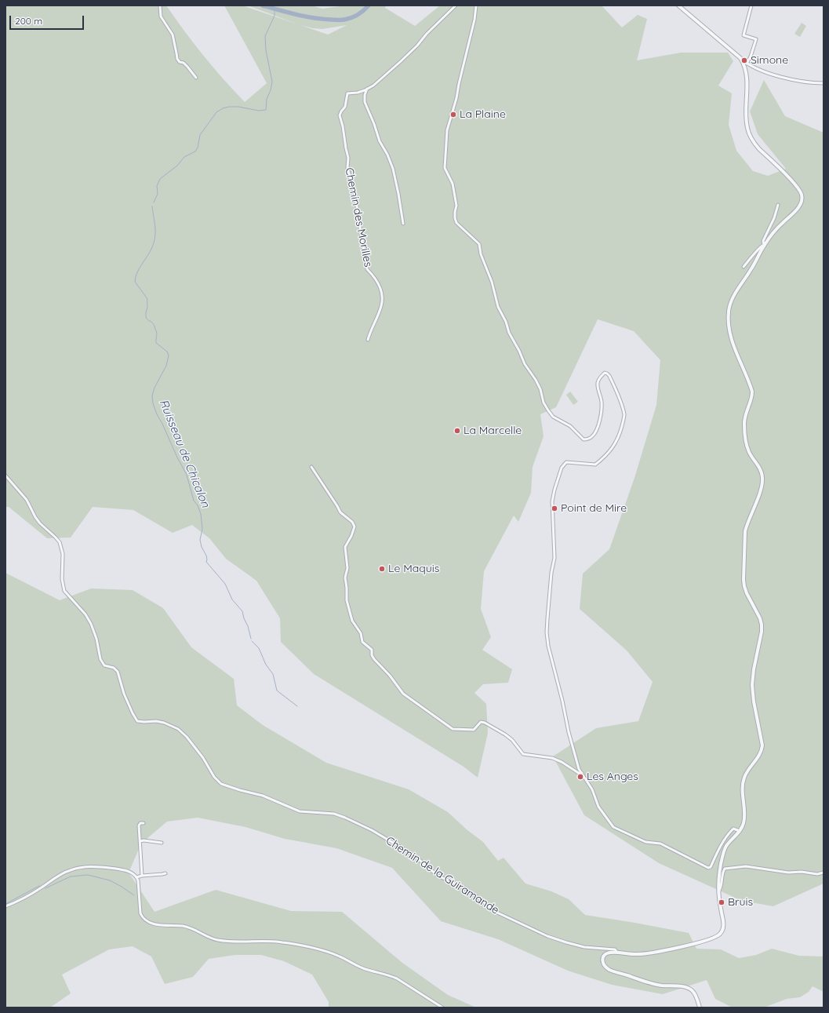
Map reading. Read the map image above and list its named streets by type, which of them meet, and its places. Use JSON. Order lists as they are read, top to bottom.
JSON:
{
  "streets": {
    "street": ["Chemin des Morilles", "Chemin de la Guiramande"]
  },
  "water": ["Ruisseau de Chicalon"],
  "places": [
    "Simone",
    "La Plaine",
    "La Marcelle",
    "Point de Mire",
    "Le Maquis",
    "Les Anges",
    "Bruis"
  ],
  "scale_bar": "200 m"
}
